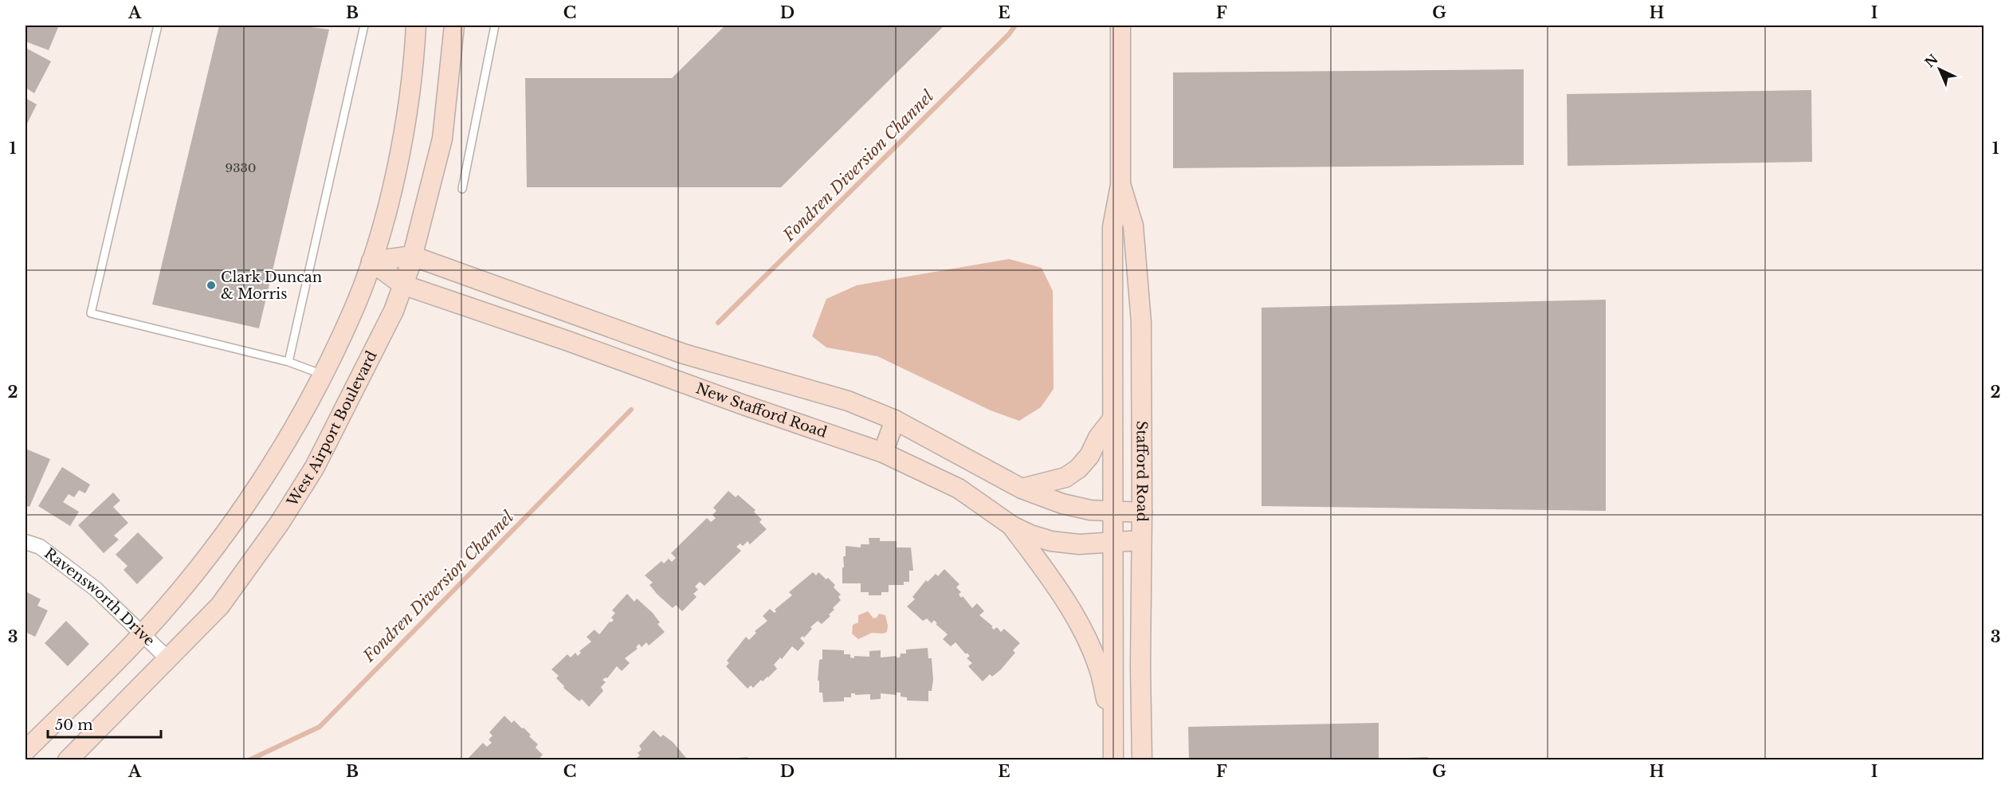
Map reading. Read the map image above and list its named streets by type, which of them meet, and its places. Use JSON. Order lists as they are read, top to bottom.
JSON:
{
  "streets": {
    "main road": ["New Stafford Road", "West Airport Boulevard", "Stafford Road"],
    "street": ["Ravensworth Drive"]
  },
  "crossings": [
    ["New Stafford Road", "West Airport Boulevard"],
    ["New Stafford Road", "Stafford Road"],
    ["West Airport Boulevard", "Ravensworth Drive"]
  ],
  "water": ["Fondren Diversion Channel"],
  "places": ["Clark Duncan & Morris"],
  "house_numbers": ["9330"],
  "scale_bar": "50 m",
  "north": "top left",
  "grid": {
    "columns": [
      "A",
      "B",
      "C",
      "D",
      "E",
      "F",
      "G",
      "H",
      "I"
    ],
    "rows": ["1", "2", "3"]
  }
}
